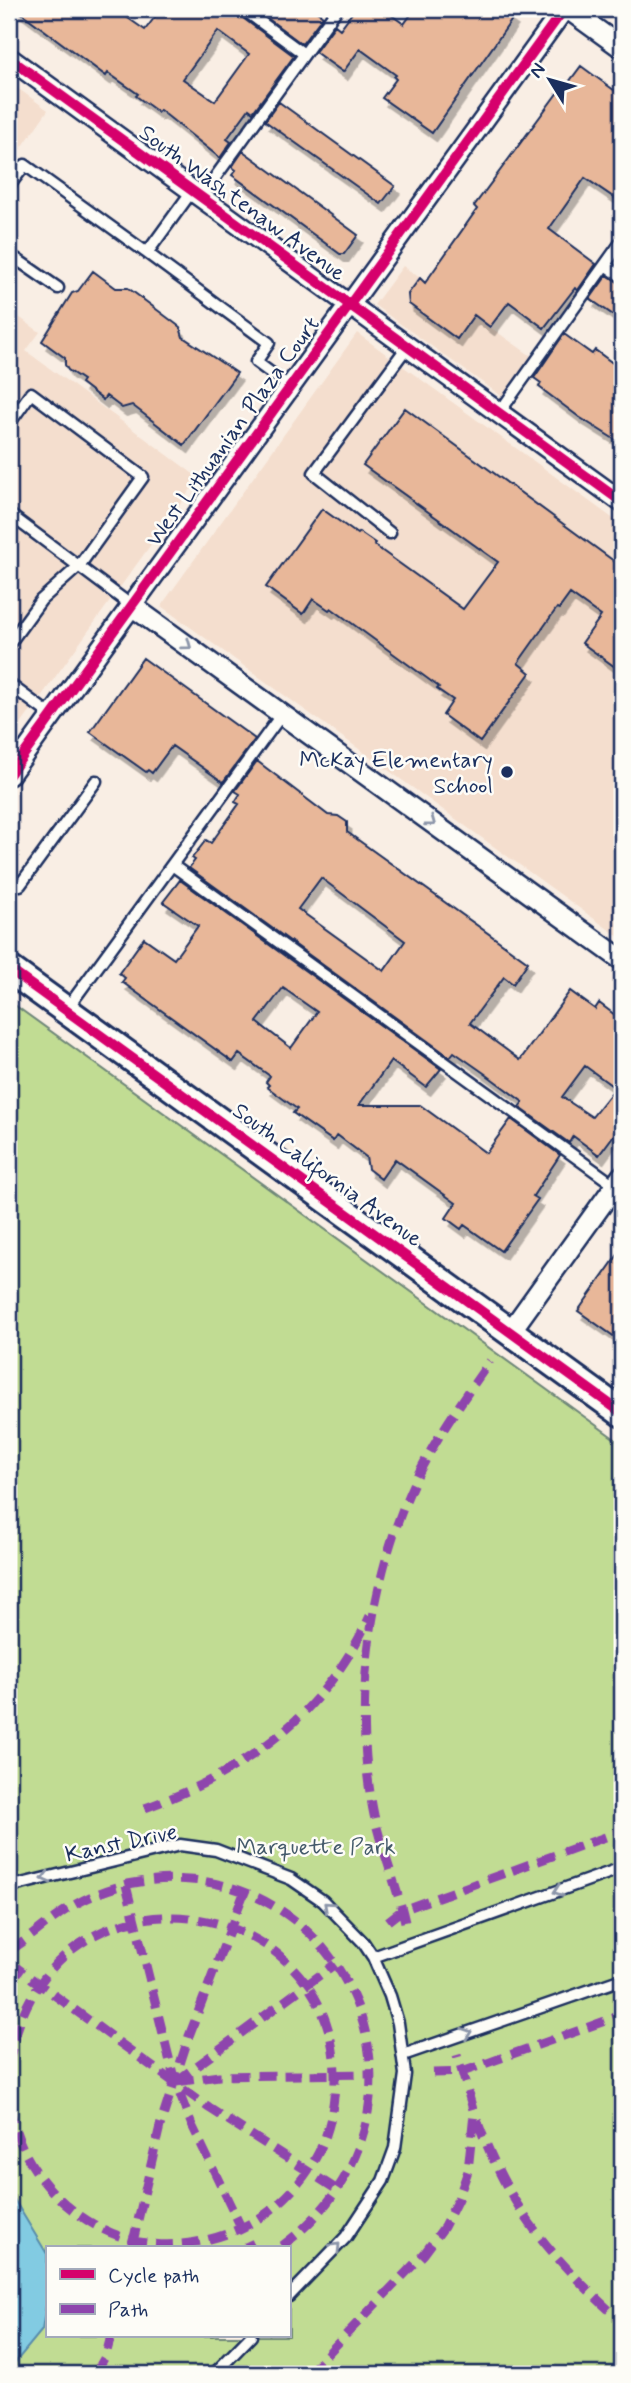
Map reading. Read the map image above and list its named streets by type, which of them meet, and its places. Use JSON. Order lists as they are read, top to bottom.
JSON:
{
  "streets": {
    "street": ["South Washtenaw Avenue", "West Lithuanian Plaza Court", "South California Avenue"],
    "lane": ["Kanst Drive"]
  },
  "crossings": [
    ["South Washtenaw Avenue", "West Lithuanian Plaza Court"]
  ],
  "parks": ["Marquette Park"],
  "places": ["McKay Elementary School"],
  "legend": ["Cycle path", "Path"],
  "north": "top left"
}
